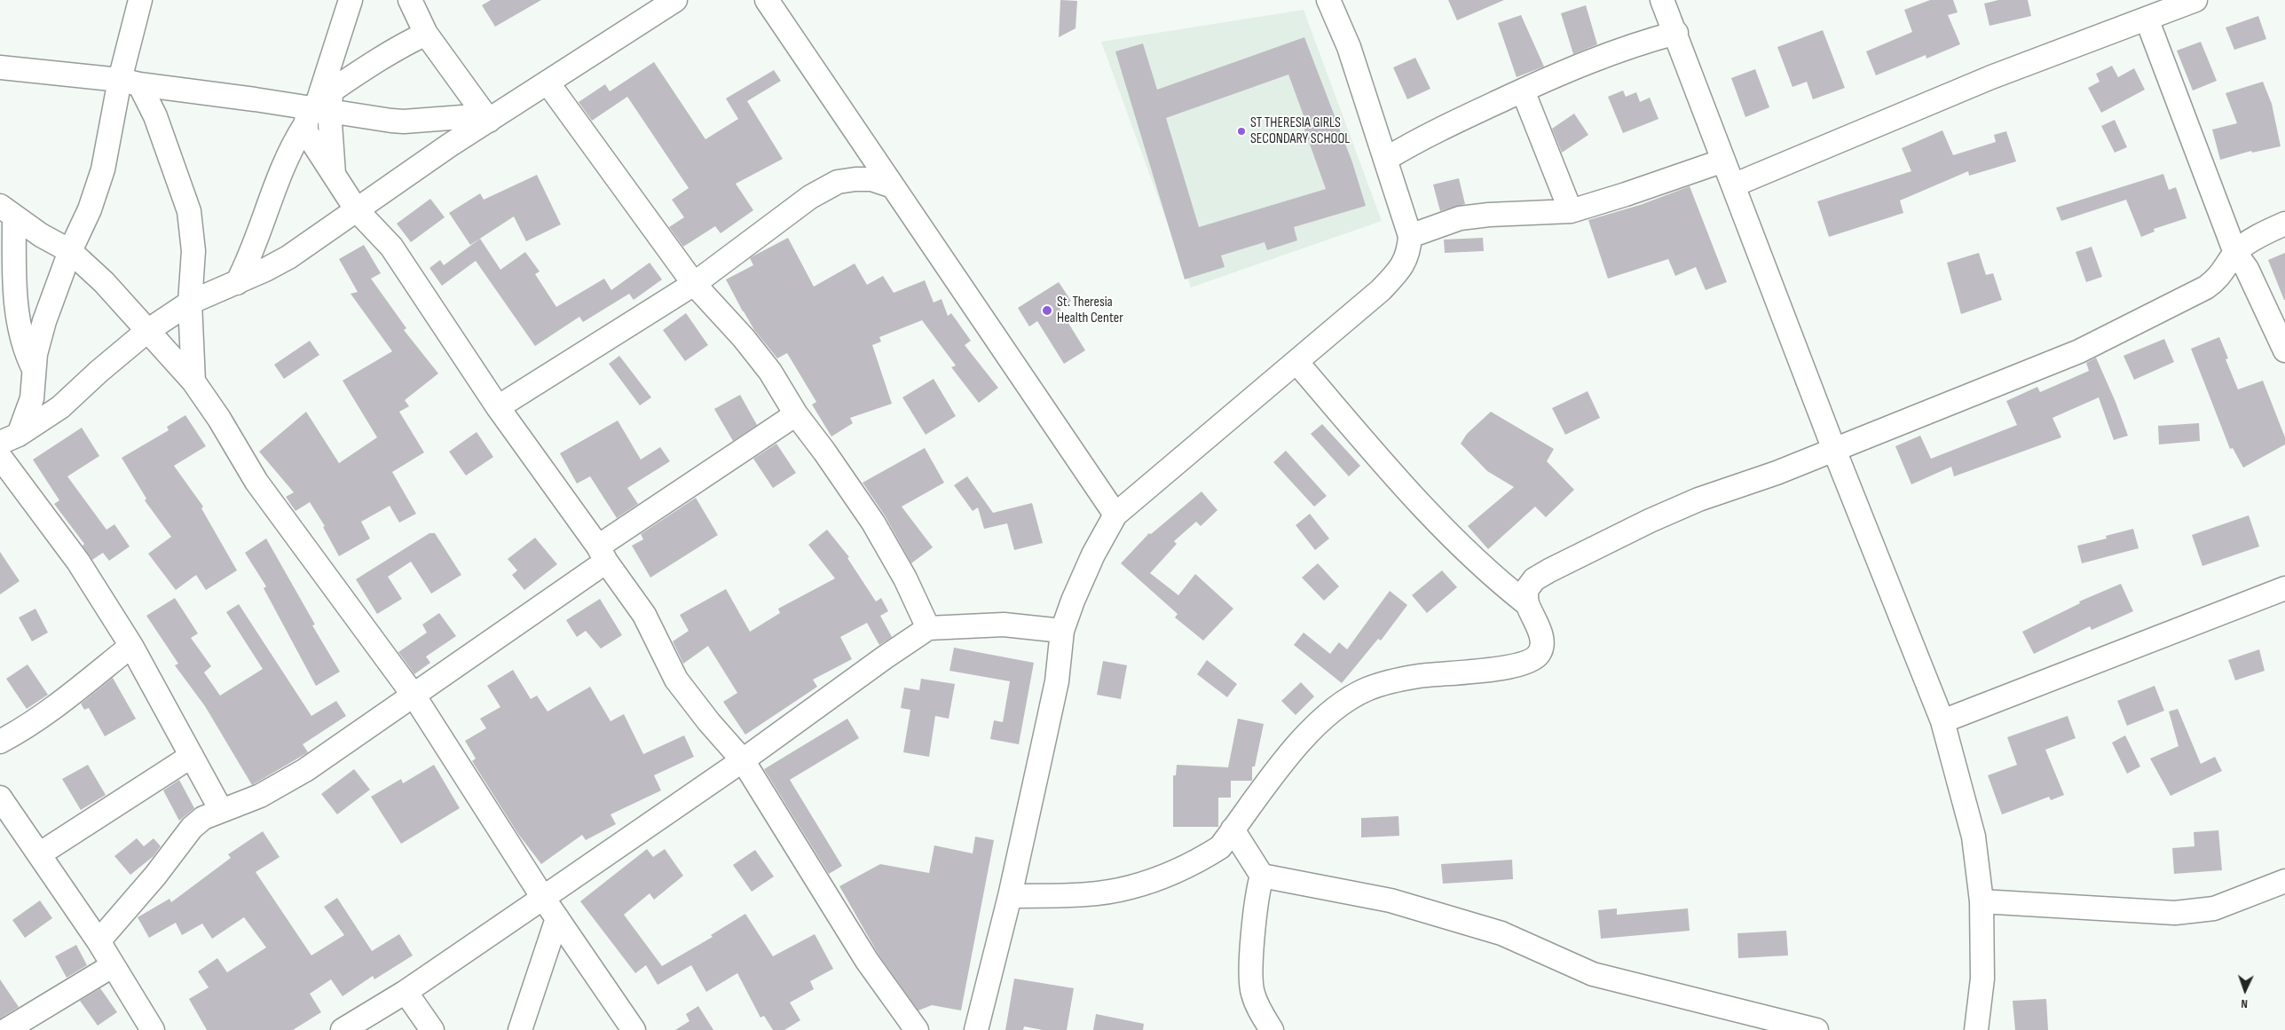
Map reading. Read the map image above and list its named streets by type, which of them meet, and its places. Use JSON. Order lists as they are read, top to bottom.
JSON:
{
  "places": ["ST THERESIA GIRLS SECONDARY SCHOOL", "St. Theresia Health Center"],
  "north": "bottom"
}
